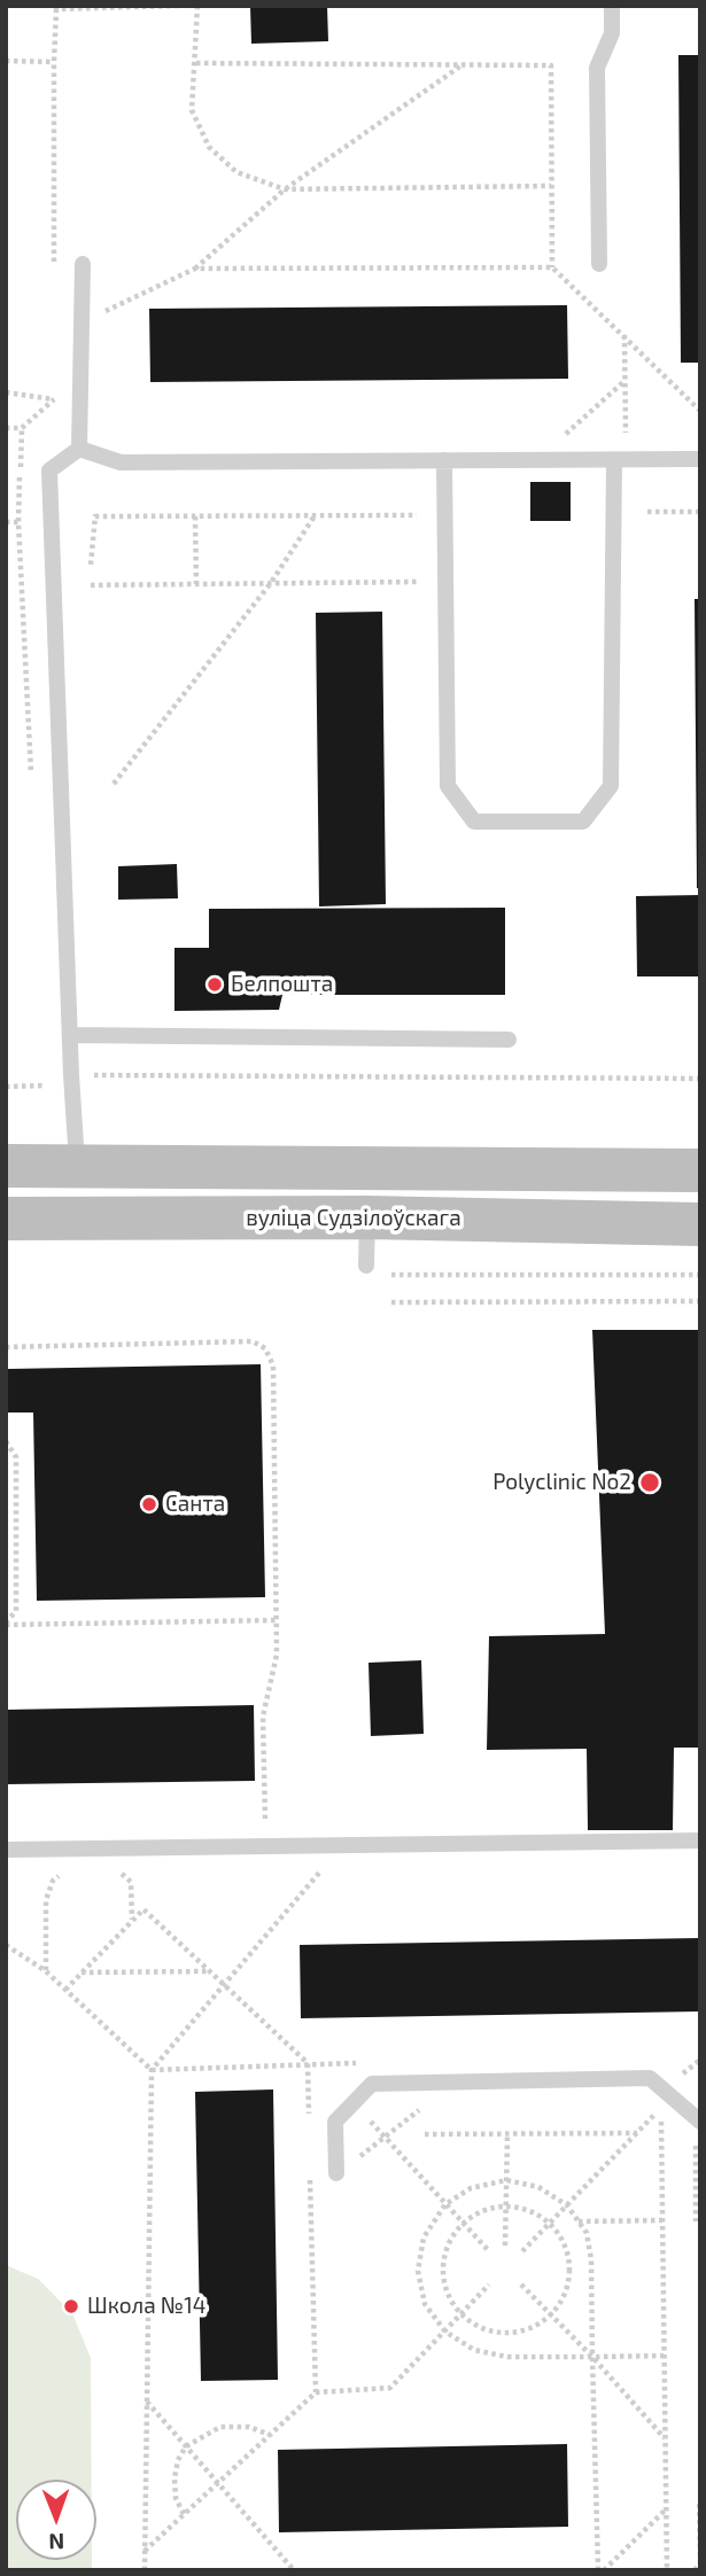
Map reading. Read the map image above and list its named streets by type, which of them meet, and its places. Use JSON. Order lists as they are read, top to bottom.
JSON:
{
  "streets": {
    "main road": ["вуліца Судзілоўскага"]
  },
  "places": [
    "Белпошта",
    "Polyclinic No2",
    "Санта",
    "Школа №14"
  ],
  "north": "bottom"
}
